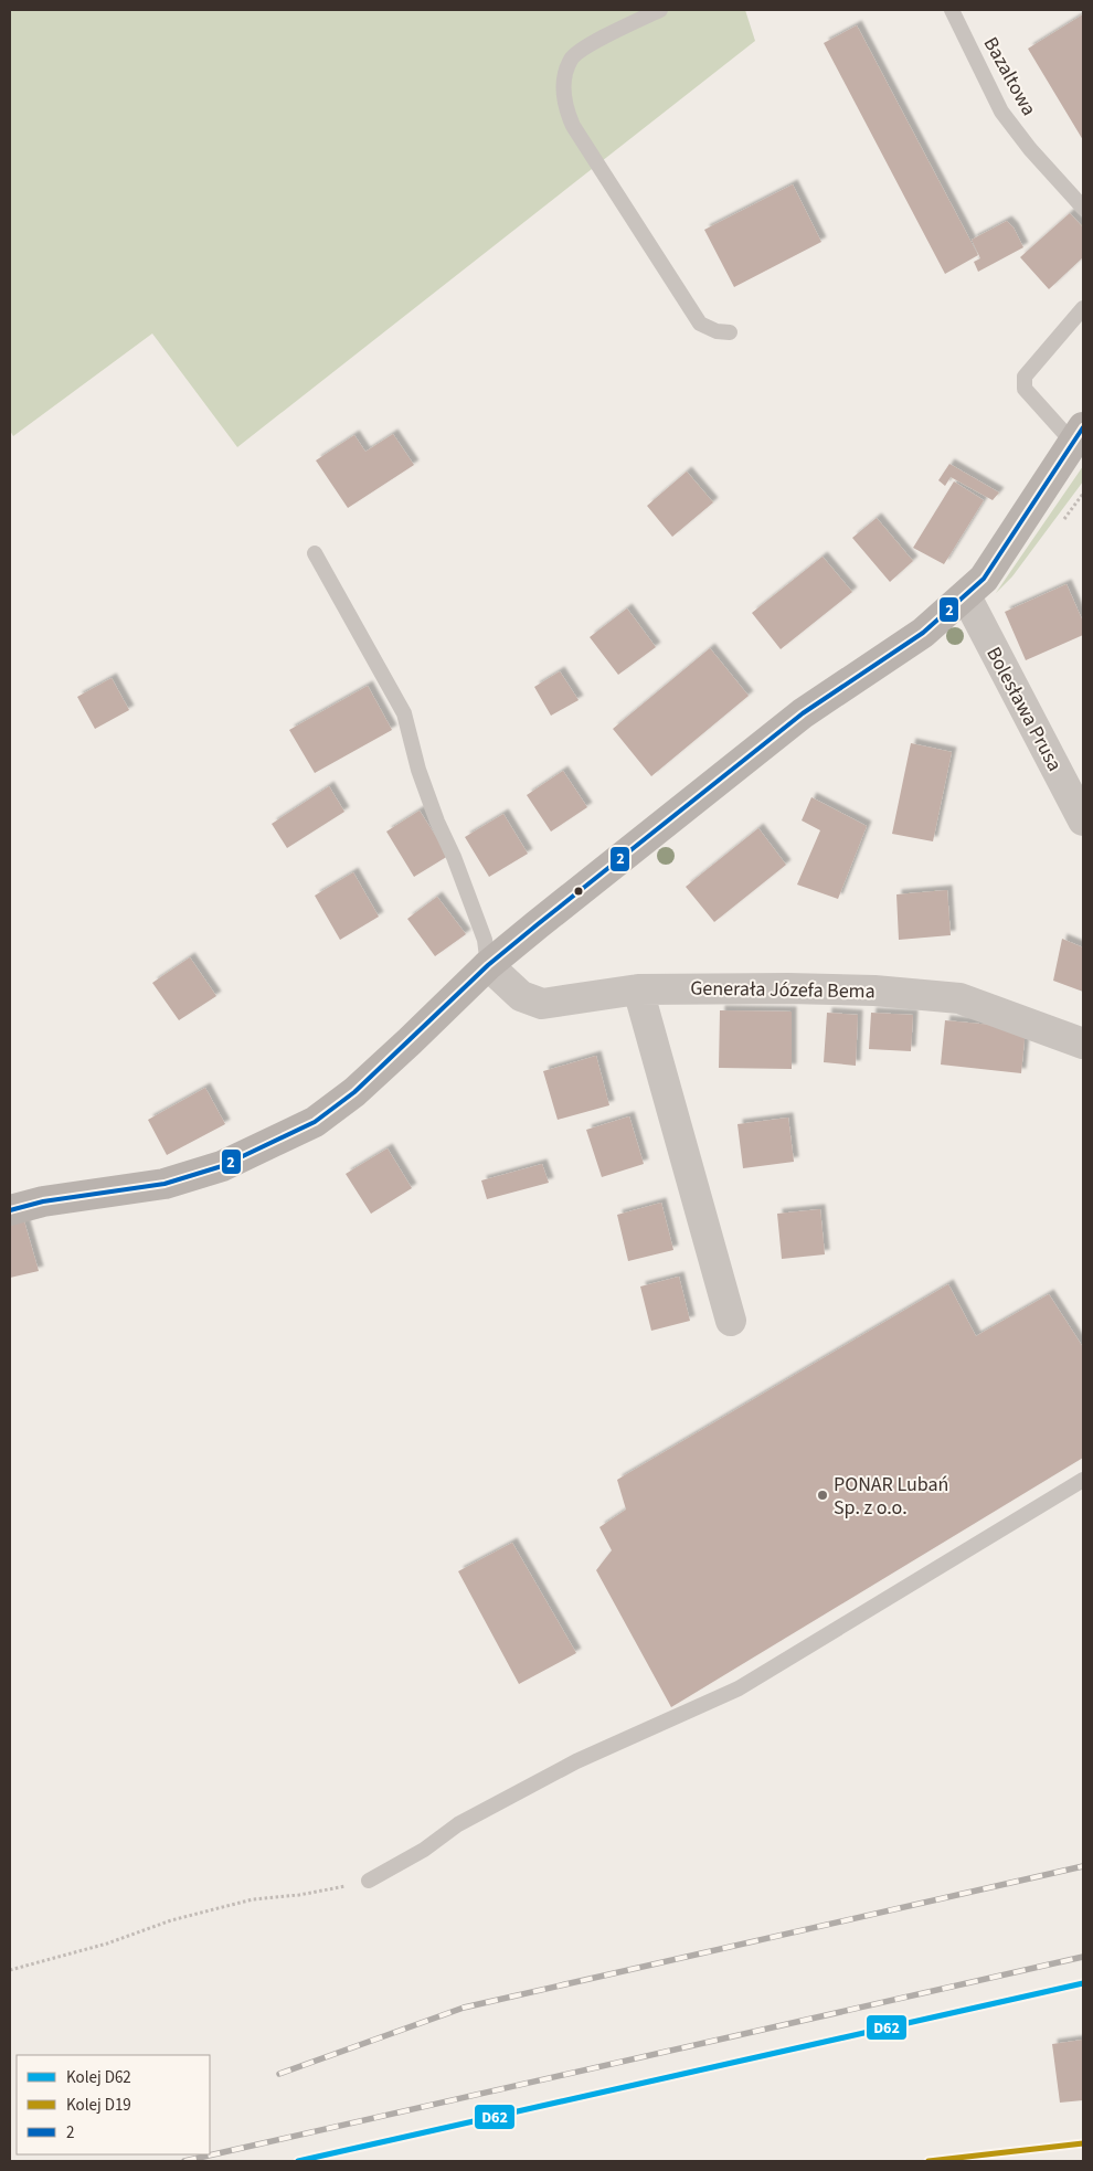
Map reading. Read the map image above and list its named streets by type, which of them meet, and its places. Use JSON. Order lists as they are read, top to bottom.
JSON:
{
  "streets": {
    "street": ["Bolesława Prusa", "Generała Józefa Bema"],
    "lane": ["Bazaltowa"]
  },
  "places": ["PONAR Lubań Sp. z o.o."],
  "lines": ["transit line 2", "rail line D62", "rail line D19"],
  "legend": ["Kolej D62", "Kolej D19", "2"]
}
